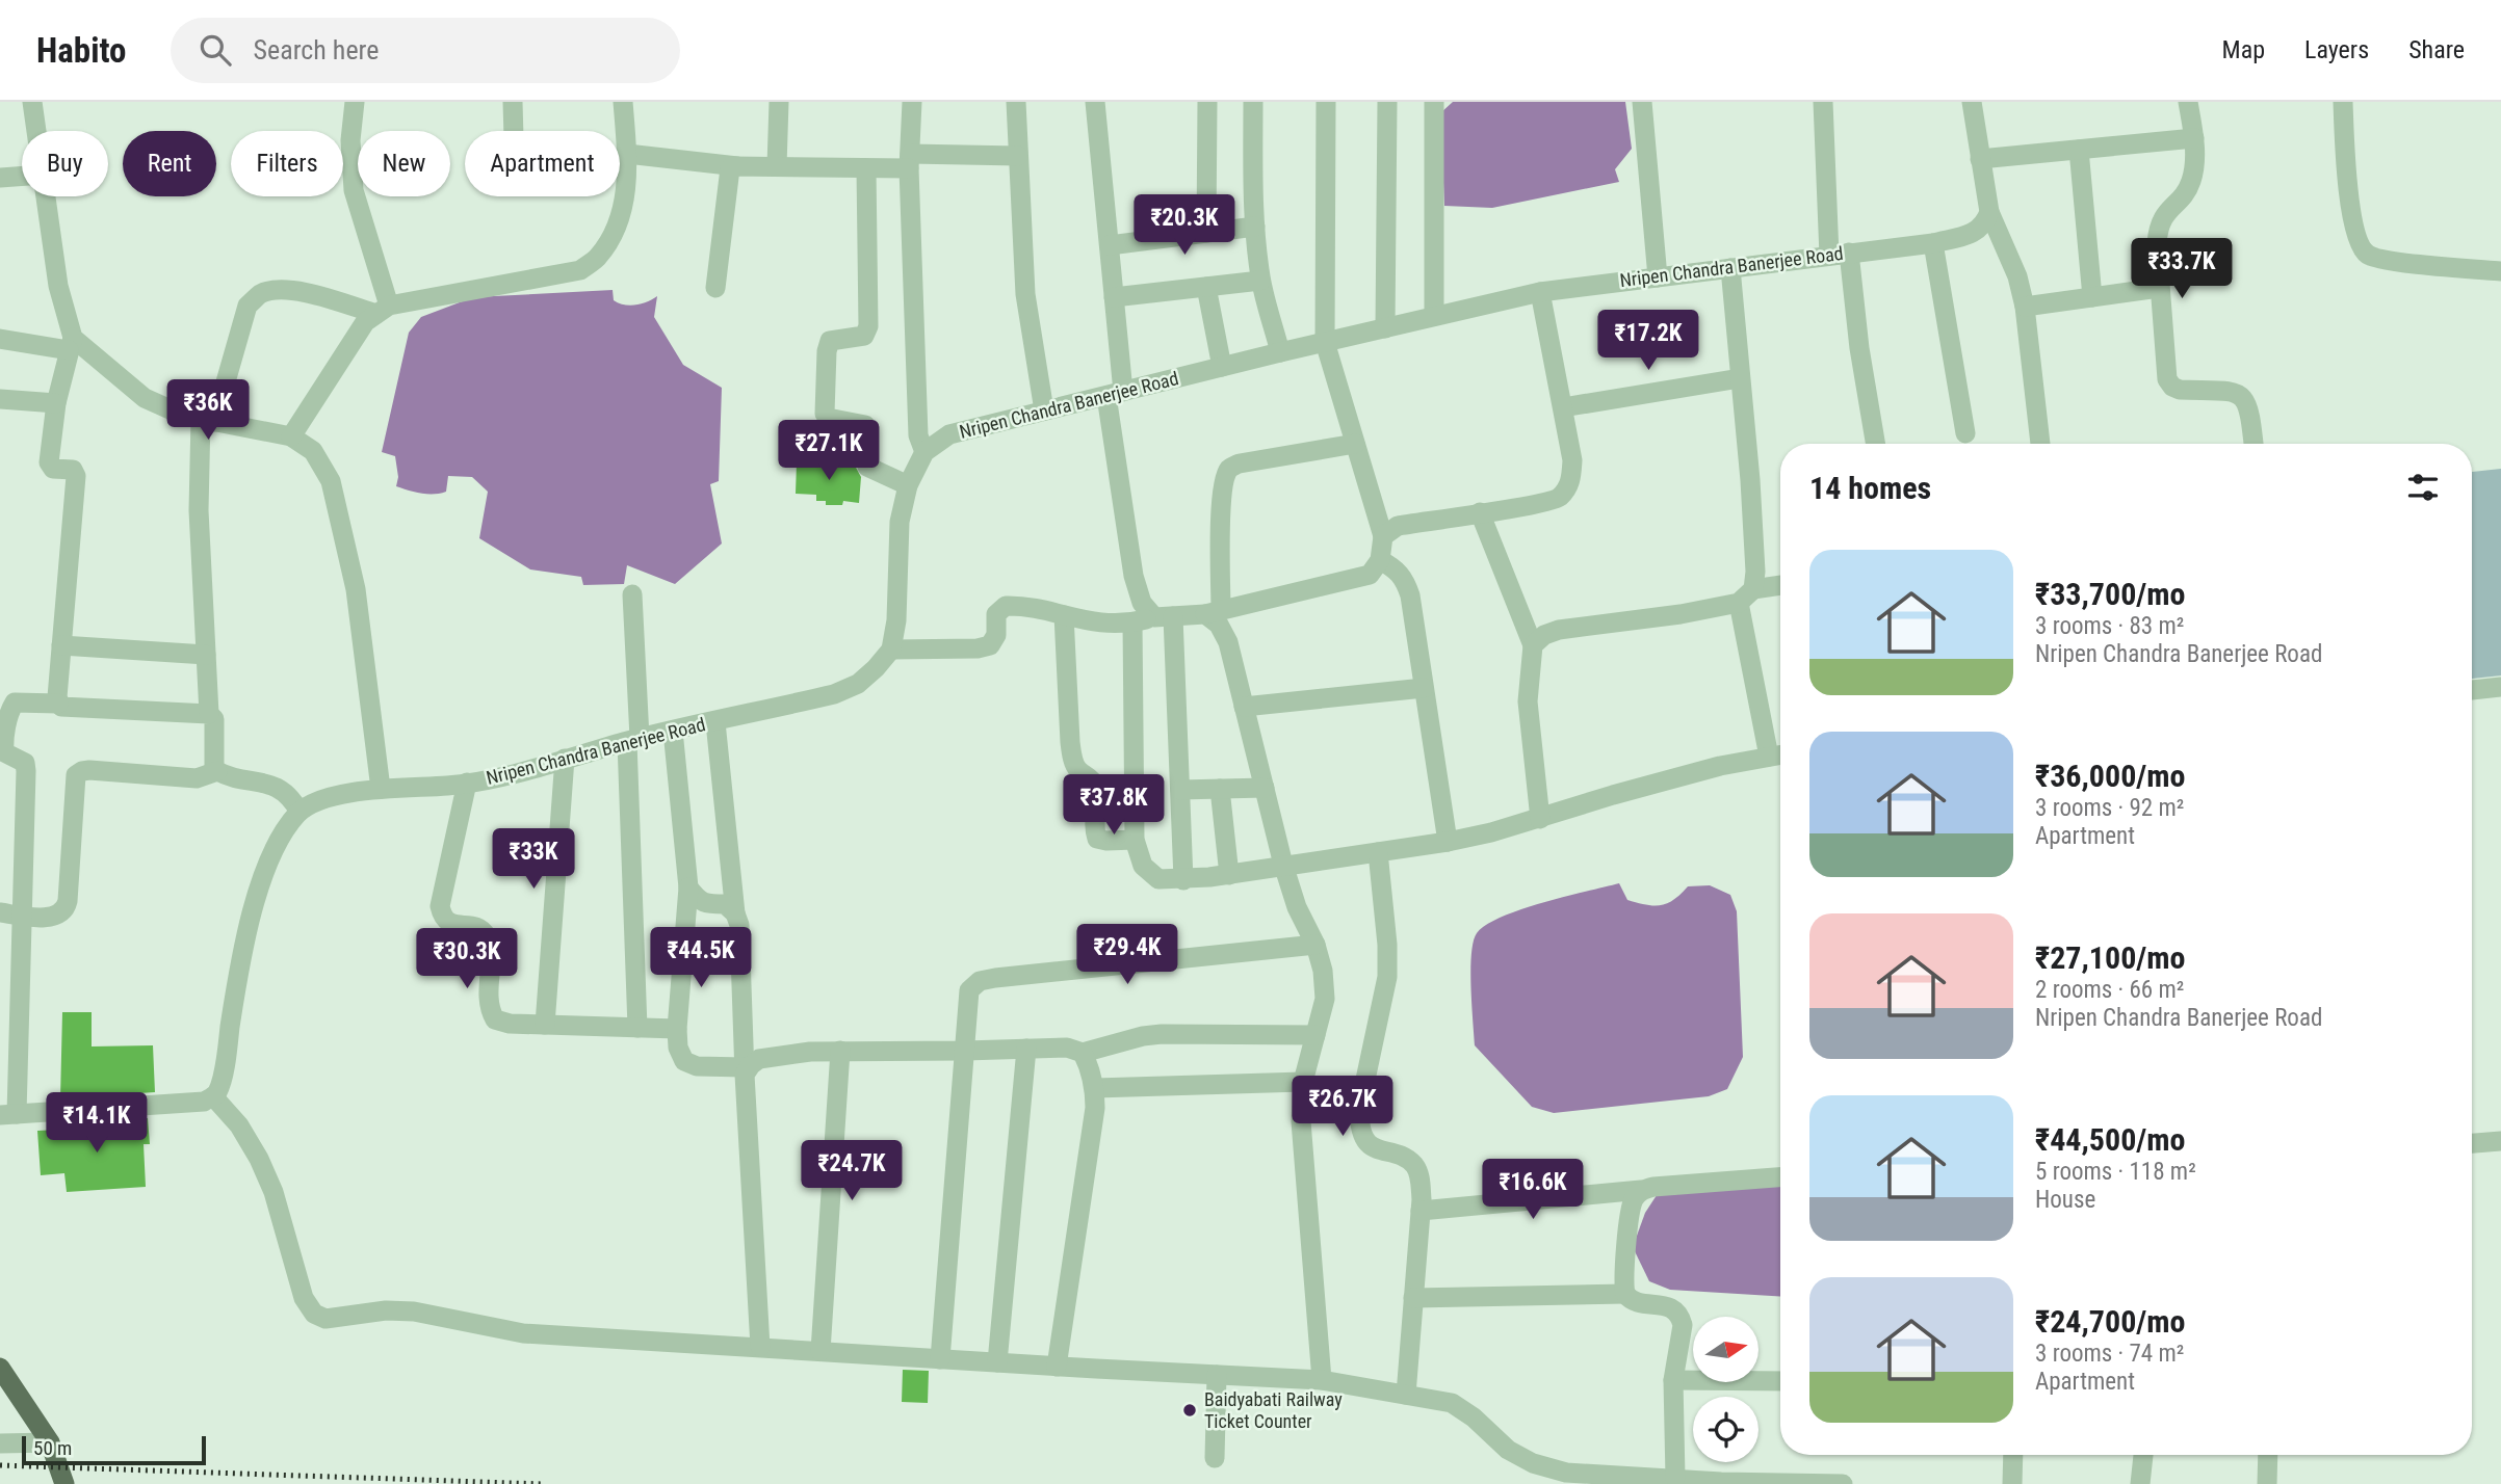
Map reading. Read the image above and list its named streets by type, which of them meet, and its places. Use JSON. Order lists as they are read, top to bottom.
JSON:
{
  "streets": {
    "street": ["Nripen Chandra Banerjee Road"]
  },
  "places": ["Baidyabati Railway Ticket Counter"],
  "scale_bar": "50 m",
  "north": "right",
  "page": {
    "header": "Habito",
    "search": "Search here",
    "nav": ["Map", "Layers", "Share"],
    "chip": [
      "Buy",
      "Rent",
      "Filters",
      "New",
      "Apartment"
    ],
    "price": [
      "₹20.3K",
      "₹33.7K",
      "₹17.2K",
      "₹36K",
      "₹27.1K",
      "₹37.8K",
      "₹33K",
      "₹29.4K",
      "₹44.5K",
      "₹30.3K",
      "₹26.7K",
      "₹14.1K",
      "₹24.7K",
      "₹16.6K"
    ],
    "heading": "14 homes",
    "list": [
      {
        "name": "₹33,700/mo",
        "note": "3 rooms · 83 m² · Nripen Chandra Banerjee Road"
      },
      {
        "name": "₹36,000/mo",
        "note": "3 rooms · 92 m² · Apartment"
      },
      {
        "name": "₹27,100/mo",
        "note": "2 rooms · 66 m² · Nripen Chandra Banerjee Road"
      },
      {
        "name": "₹44,500/mo",
        "note": "5 rooms · 118 m² · House"
      },
      {
        "name": "₹24,700/mo",
        "note": "3 rooms · 74 m² · Apartment"
      }
    ],
    "scale": "50 m"
  }
}
